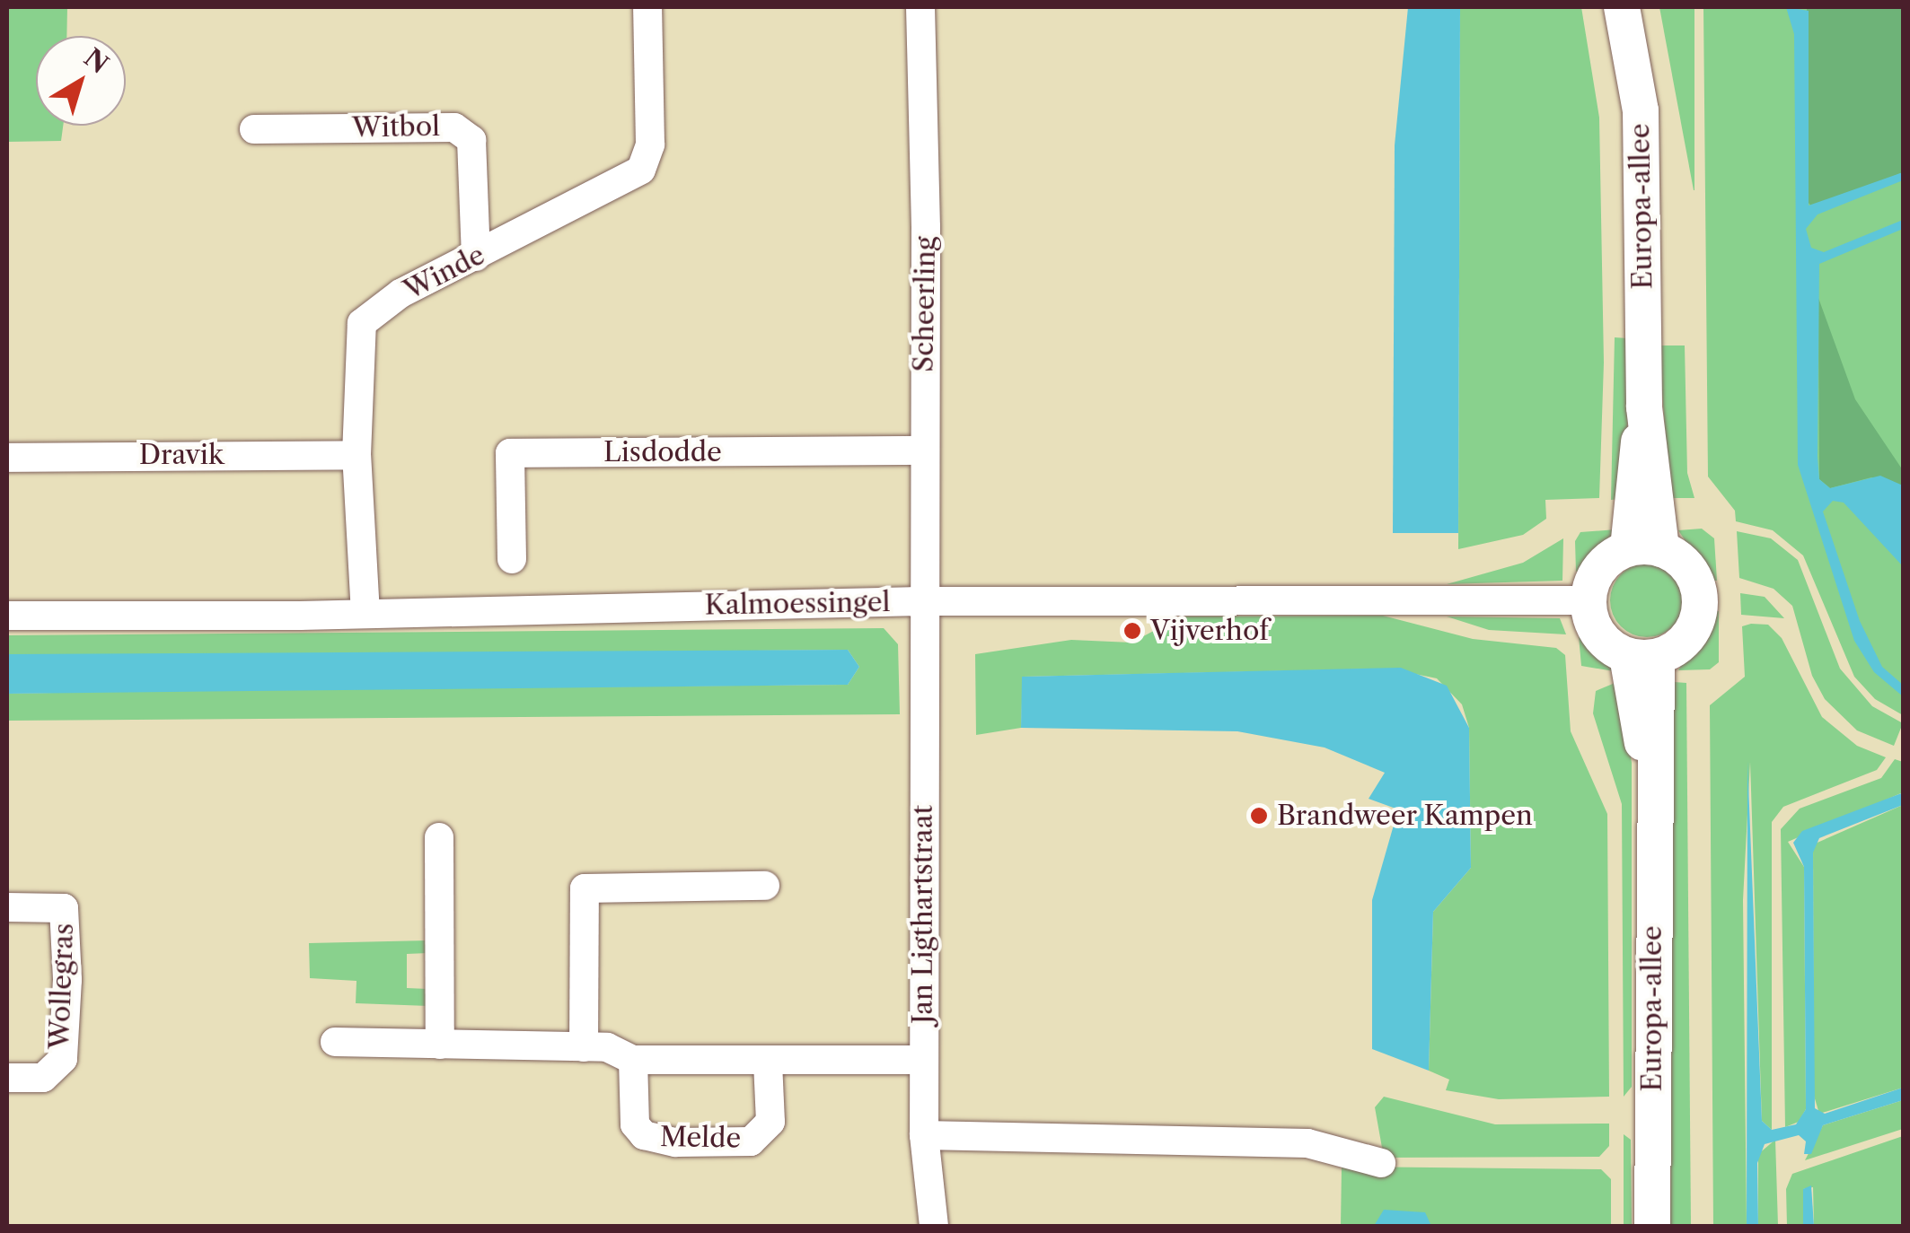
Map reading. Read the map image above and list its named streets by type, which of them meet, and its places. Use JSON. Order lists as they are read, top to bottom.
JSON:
{
  "streets": {
    "main road": ["Europa-allee"],
    "street": [
      "Witbol",
      "Winde",
      "Scheerling",
      "Lisdodde",
      "Dravik",
      "Kalmoessingel",
      "Jan Ligthartstraat",
      "Wollegras",
      "Melde"
    ]
  },
  "crossings": [
    ["Witbol", "Winde"],
    ["Europa-allee", "Kalmoessingel"],
    ["Winde", "Dravik"],
    ["Winde", "Kalmoessingel"],
    ["Scheerling", "Lisdodde"],
    ["Scheerling", "Kalmoessingel"],
    ["Scheerling", "Jan Ligthartstraat"],
    ["Kalmoessingel", "Jan Ligthartstraat"]
  ],
  "places": ["Vijverhof", "Brandweer Kampen"],
  "north": "top right"
}
